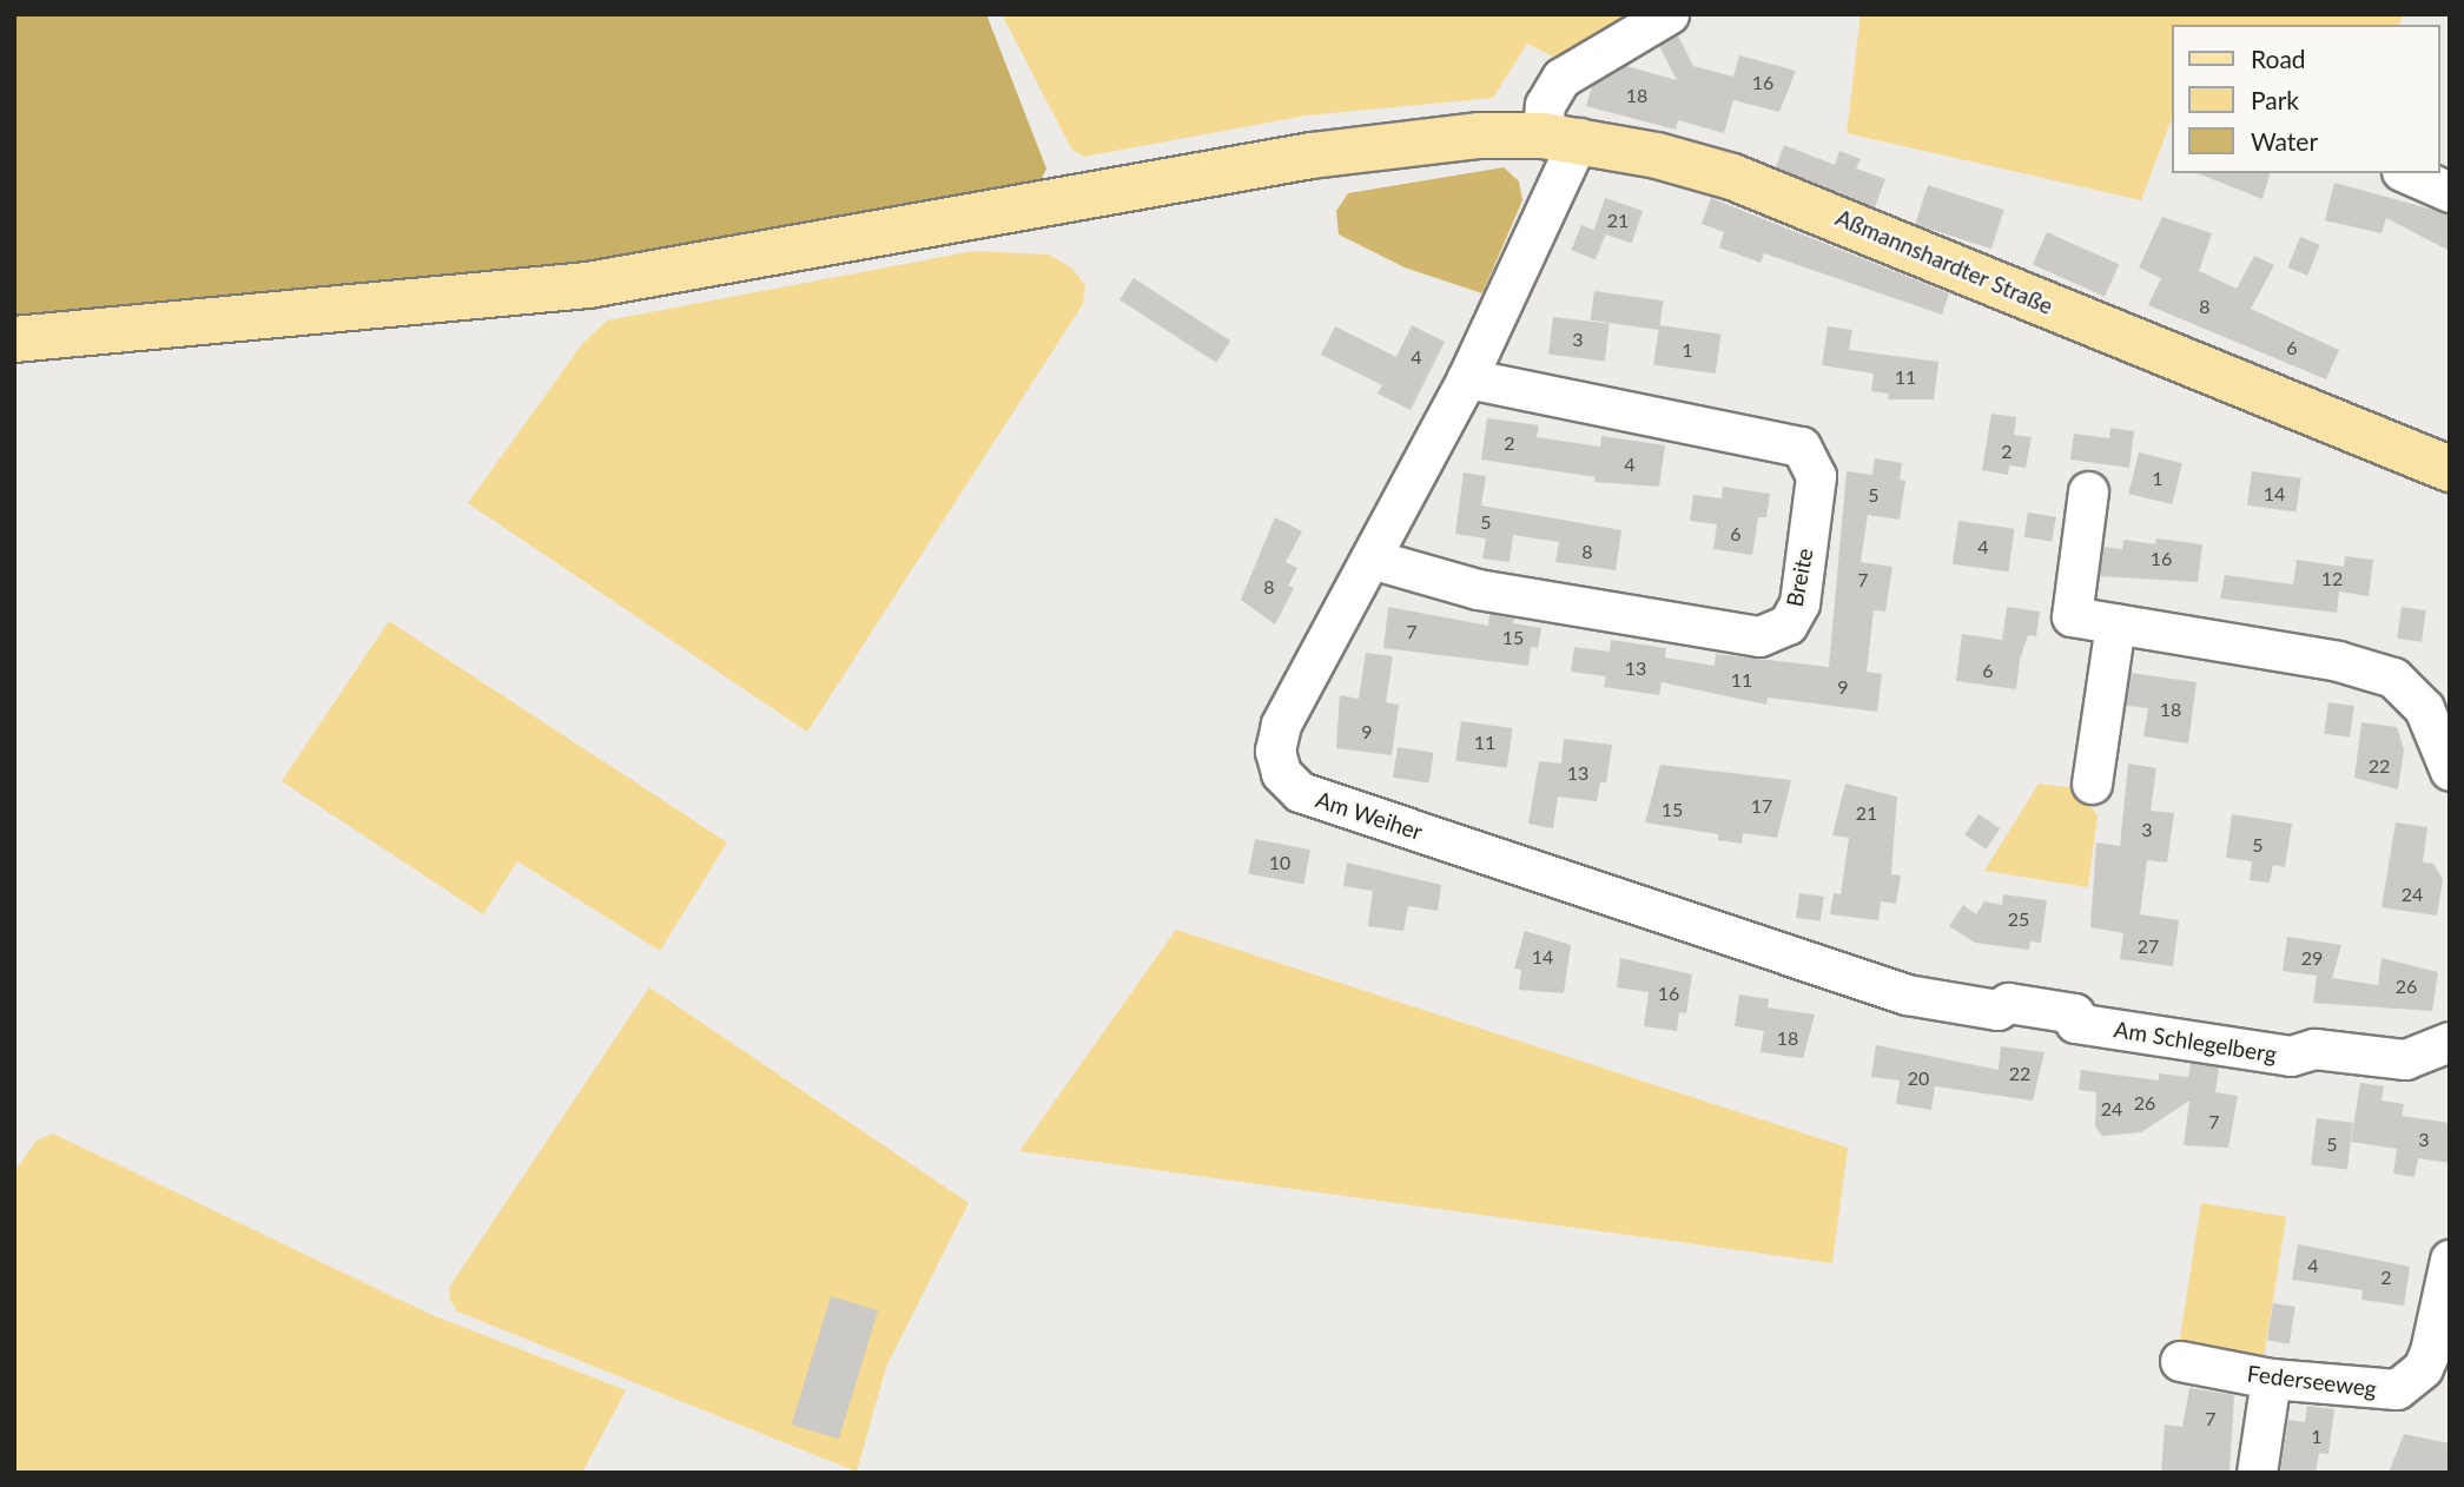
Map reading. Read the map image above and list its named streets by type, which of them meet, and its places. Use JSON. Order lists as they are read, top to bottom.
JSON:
{
  "streets": {
    "main road": ["Aßmannshardter Straße"],
    "street": [
      "Breite",
      "Am Weiher",
      "Am Schlegelberg",
      "Federseeweg"
    ]
  },
  "crossings": [
    ["Aßmannshardter Straße", "Am Weiher"],
    ["Breite", "Am Weiher"],
    ["Am Weiher", "Am Schlegelberg"]
  ],
  "house_numbers": [
    "16",
    "18",
    "21",
    "8",
    "3",
    "6",
    "1",
    "4",
    "11",
    "2",
    "2",
    "4",
    "1",
    "14",
    "5",
    "5",
    "6",
    "4",
    "8",
    "16",
    "12",
    "7",
    "8",
    "7",
    "15",
    "13",
    "6",
    "11",
    "9",
    "18",
    "9",
    "11",
    "22",
    "13",
    "17",
    "15",
    "21",
    "3",
    "5",
    "10",
    "24",
    "25",
    "27",
    "14",
    "29",
    "26",
    "16",
    "18",
    "22",
    "20",
    "26",
    "24",
    "7",
    "3",
    "5",
    "4",
    "2",
    "7",
    "1"
  ],
  "legend": ["Road", "Park", "Water"]
}
